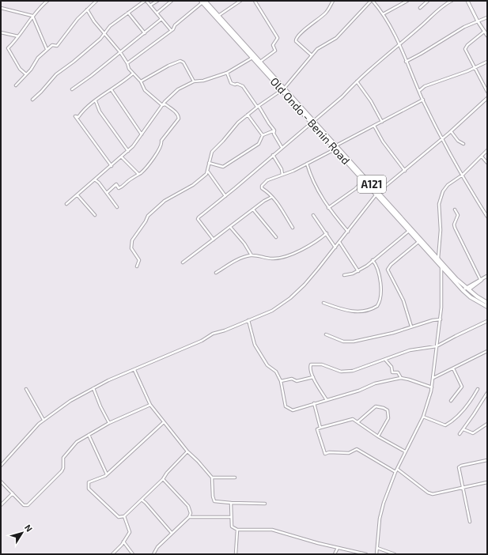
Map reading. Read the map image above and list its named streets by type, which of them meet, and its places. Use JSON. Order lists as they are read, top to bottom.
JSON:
{
  "streets": {
    "main road": ["Old Ondo - Benin Road", "A121"]
  },
  "north": "top right"
}
